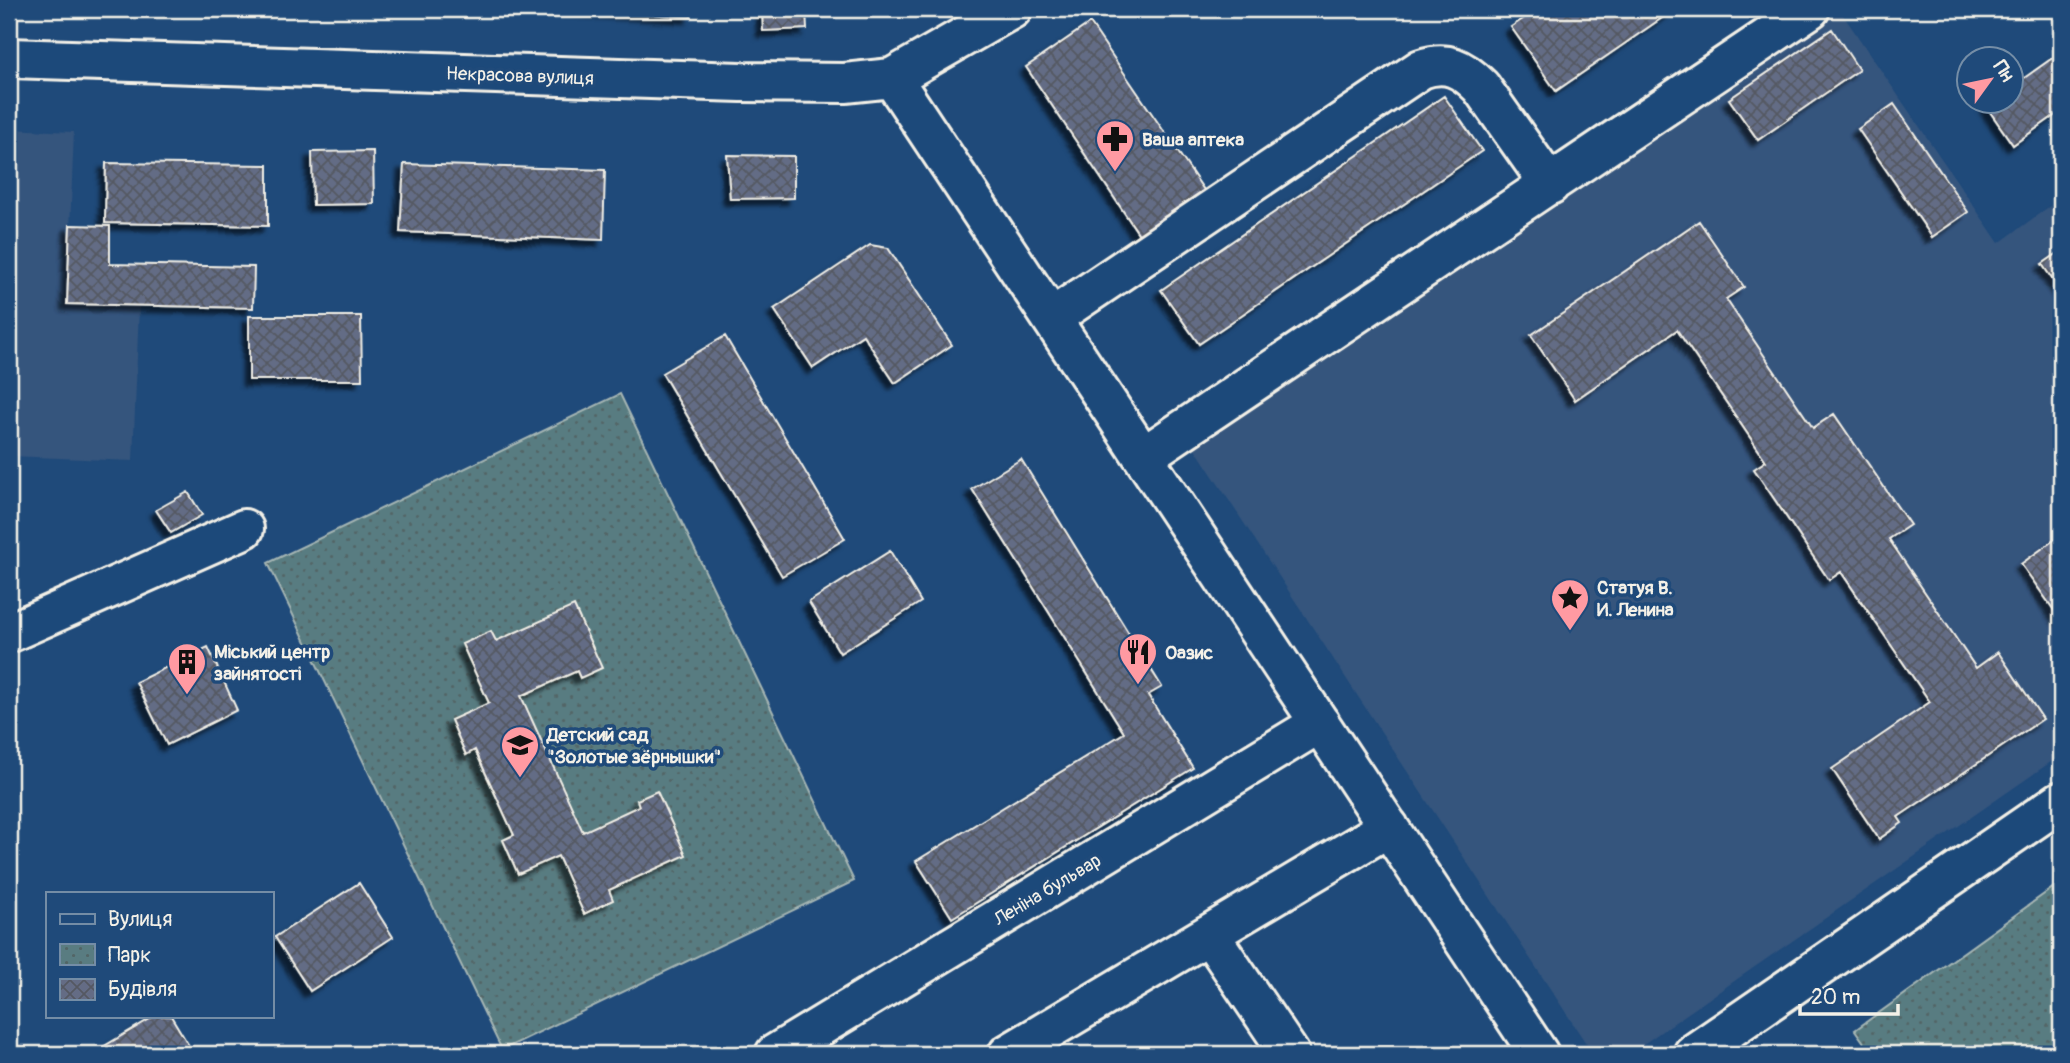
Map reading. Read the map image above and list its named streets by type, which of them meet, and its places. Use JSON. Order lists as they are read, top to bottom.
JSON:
{
  "streets": {
    "street": ["Некрасова вулиця", "Леніна бульвар"]
  },
  "places": {
    "pharmacy": ["Ваша аптека"],
    "place": ["Статуя В. И. Ленина"],
    "restaurant": ["Оазис"],
    "building": ["Міський центр зайнятості"],
    "school or university": ["Детский сад \"Золотые зёрнышки\""]
  },
  "legend": ["Вулиця", "Парк", "Будівля"],
  "scale_bar": "20 m",
  "north": "top right"
}
